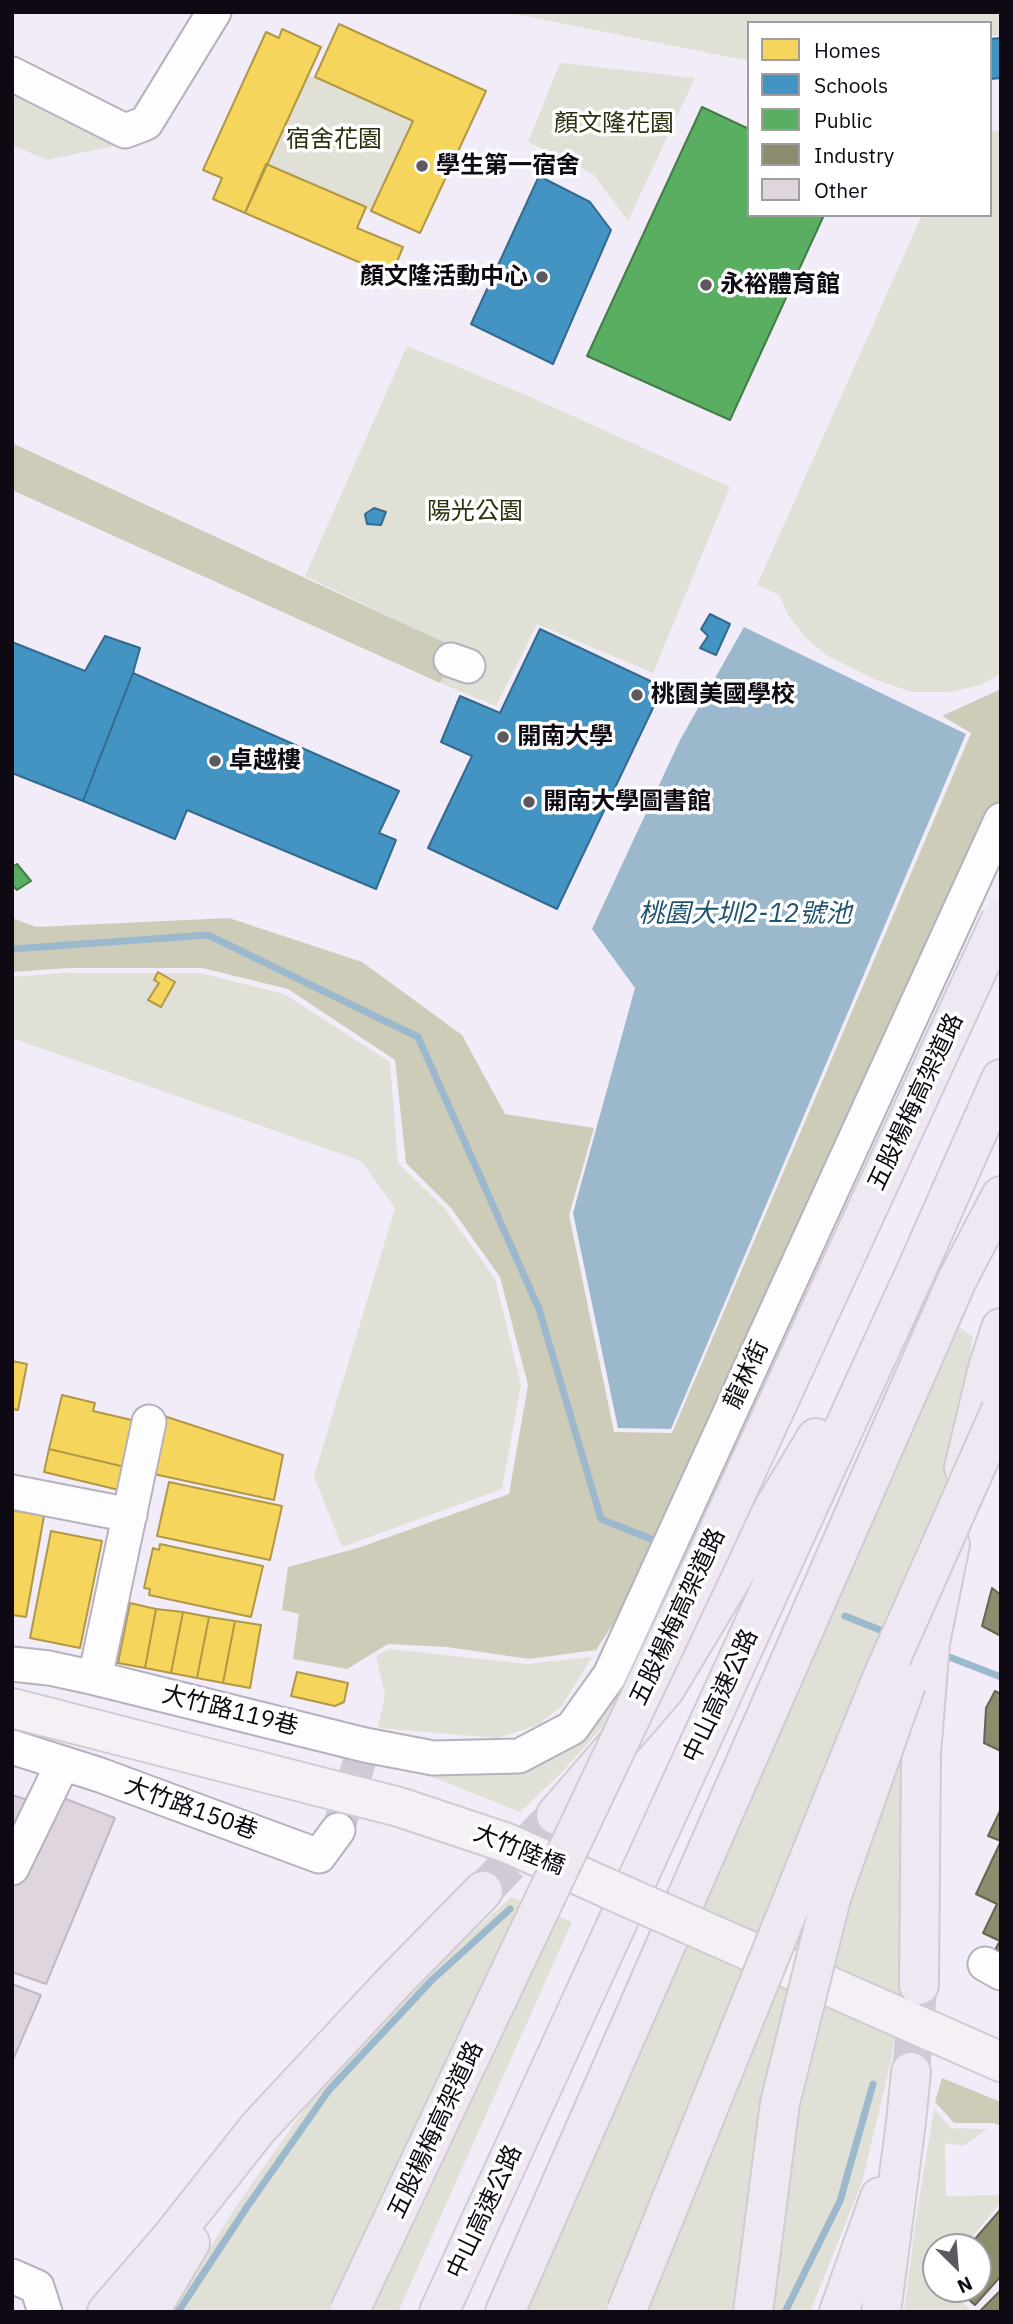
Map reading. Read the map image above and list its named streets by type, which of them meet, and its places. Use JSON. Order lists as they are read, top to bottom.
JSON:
{
  "streets": {
    "highway": ["五股楊梅高架道路", "中山高速公路"],
    "main road": ["大竹陸橋"],
    "street": ["龍林街", "大竹路119巷", "大竹路150巷"]
  },
  "crossings": [
    ["龍林街", "大竹路119巷"]
  ],
  "water": ["桃園大圳2-12號池"],
  "parks": ["顏文隆花園", "宿舍花園", "陽光公園"],
  "places": [
    "學生第一宿舍",
    "顏文隆活動中心",
    "永裕體育館",
    "桃園美國學校",
    "開南大學",
    "卓越樓",
    "開南大學圖書館"
  ],
  "legend": [
    "Homes",
    "Schools",
    "Public",
    "Industry",
    "Other"
  ],
  "north": "bottom right"
}
